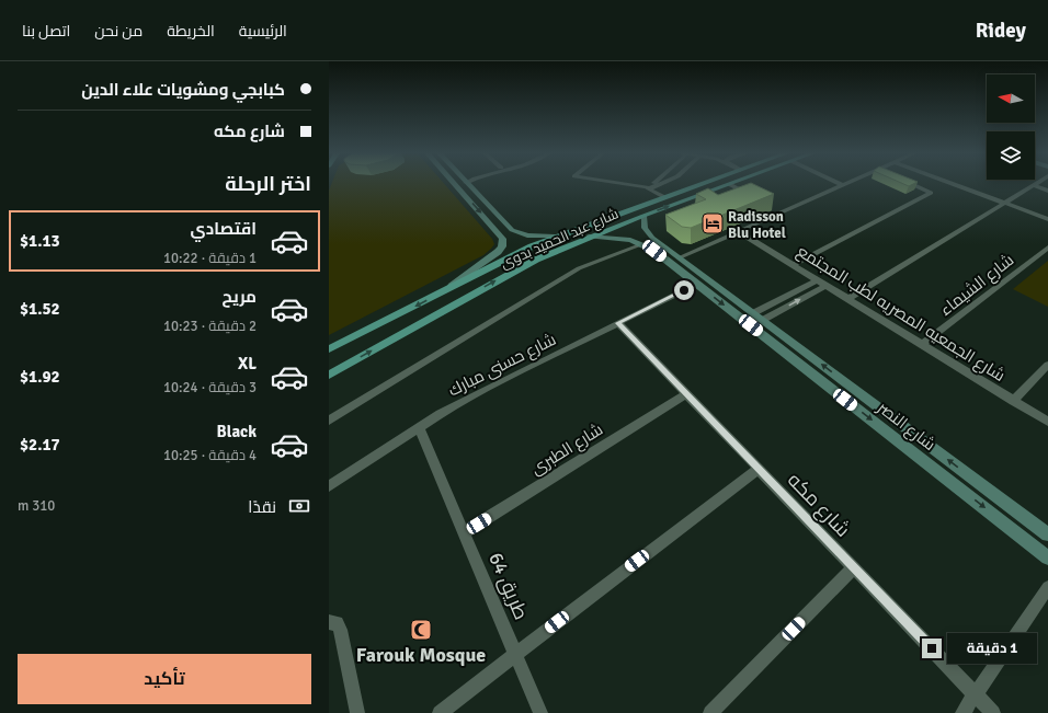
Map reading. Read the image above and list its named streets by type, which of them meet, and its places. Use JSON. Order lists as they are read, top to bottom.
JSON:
{
  "streets": {
    "main road": ["شارع عبد الحميد بدوى"],
    "street": [
      "شارع الشيماء",
      "شارع الجمعيه المصريه لطب المجتمع",
      "شارع حسنى مبارك",
      "شارع النصر",
      "شارع الطبرى",
      "شارع مكه",
      "طريق 64"
    ]
  },
  "crossings": [
    ["شارع عبد الحميد بدوى", "شارع النصر"],
    ["شارع الشيماء", "شارع الجمعيه المصريه لطب المجتمع"],
    ["شارع حسنى مبارك", "شارع النصر"],
    ["شارع حسنى مبارك", "شارع مكه"],
    ["شارع حسنى مبارك", "طريق 64"],
    ["شارع الطبرى", "شارع مكه"],
    ["شارع الطبرى", "طريق 64"]
  ],
  "places": {
    "hotel": ["Radisson Blu Hotel"],
    "mosque": ["Farouk Mosque"]
  },
  "north": "left",
  "page": {
    "header": "Ridey",
    "nav": [
      "الرئيسية",
      "الخريطة",
      "من نحن",
      "اتصل بنا"
    ],
    "banner": ["كبابجي ومشويات علاء الدين", "شارع مكه"],
    "heading": "اختر الرحلة",
    "list": [
      {
        "name": "اقتصادي",
        "note": "1 دقيقة · 10:22",
        "value": "$1.13"
      },
      {
        "name": "مريح",
        "note": "2 دقيقة · 10:23",
        "value": "$1.52"
      },
      {
        "name": "XL",
        "note": "3 دقيقة · 10:24",
        "value": "$1.92"
      },
      {
        "name": "Black",
        "note": "4 دقيقة · 10:25",
        "value": "$2.17"
      }
    ],
    "pay": ["نقدًا", "310 m"],
    "bubble": "1 دقيقة",
    "buttons": "تأكيد"
  }
}
